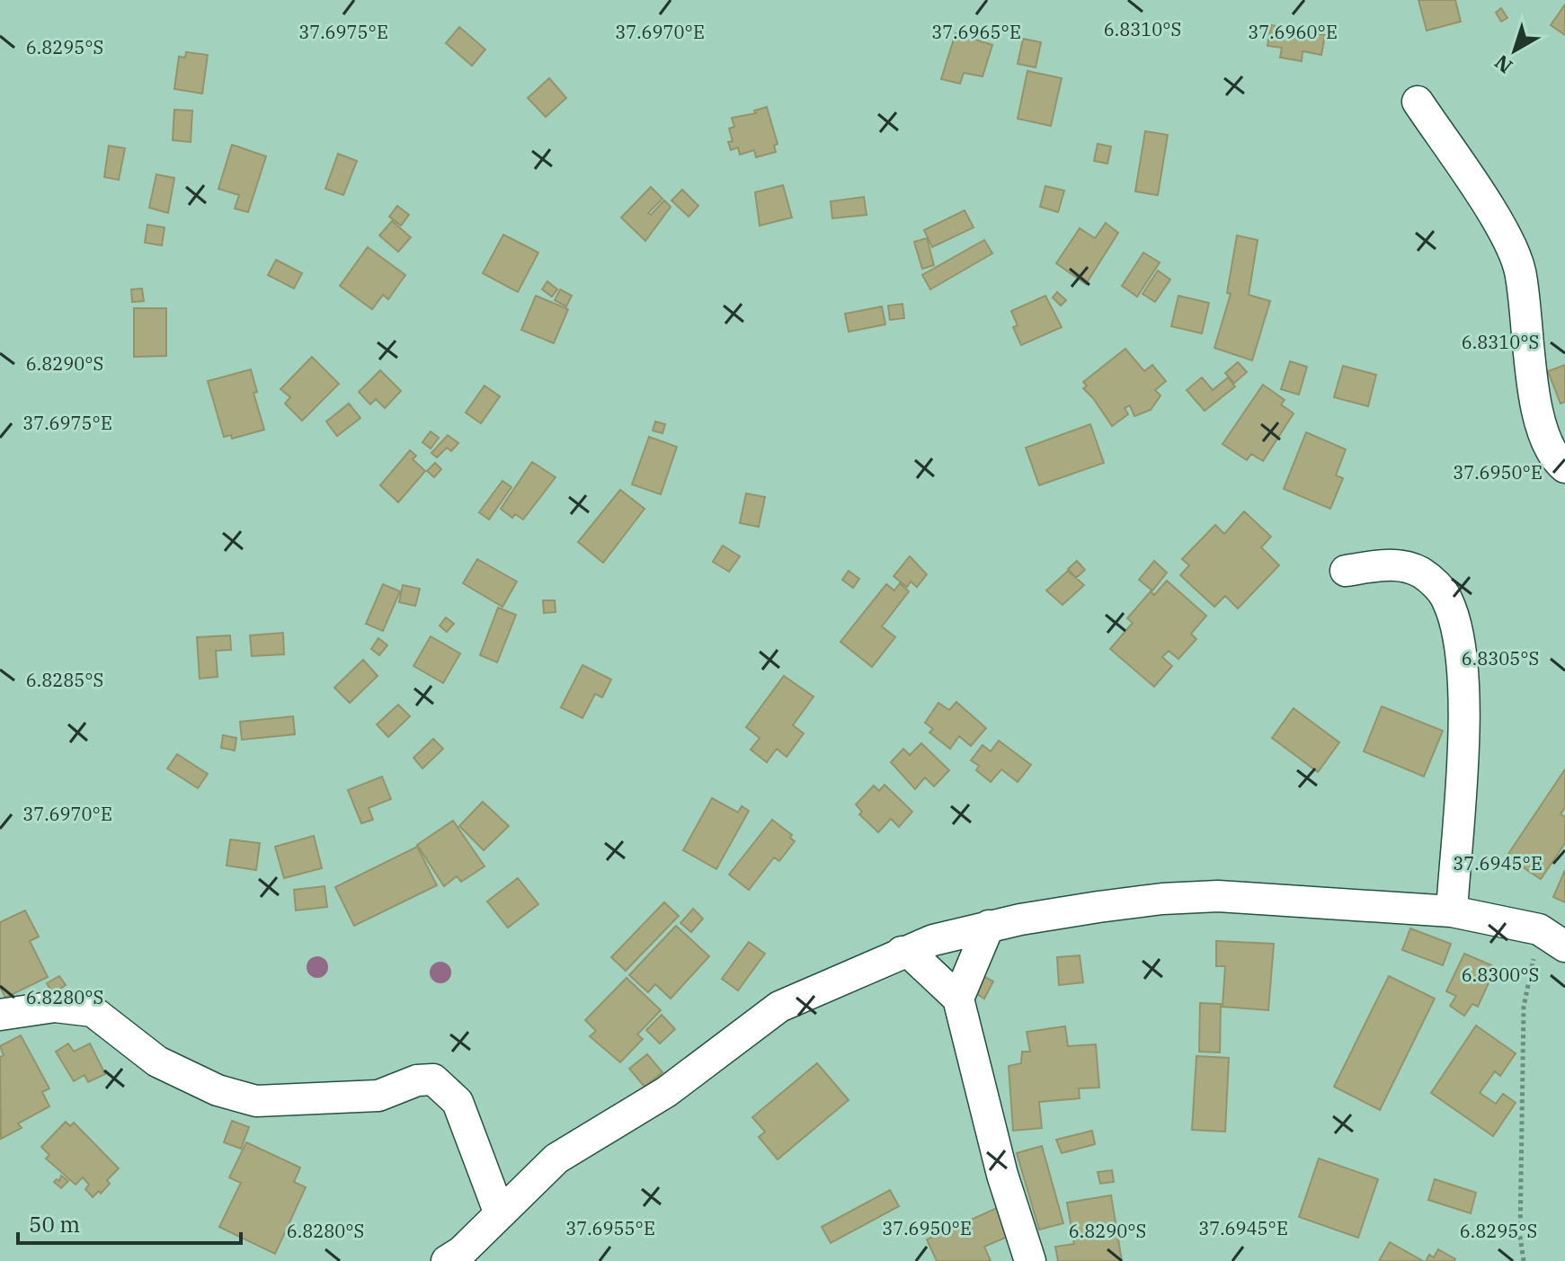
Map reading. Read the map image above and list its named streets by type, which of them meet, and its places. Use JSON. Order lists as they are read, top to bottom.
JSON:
{
  "scale_bar": "50 m",
  "north": "bottom left",
  "coordinates": [
    "6.8310°S",
    "37.6975°E",
    "37.6970°E",
    "37.6965°E",
    "37.6960°E",
    "6.8295°S",
    "6.8290°S",
    "37.6950°E",
    "6.8305°S",
    "6.8285°S",
    "37.6945°E",
    "6.8300°S",
    "6.8280°S",
    "37.6955°E"
  ]
}
